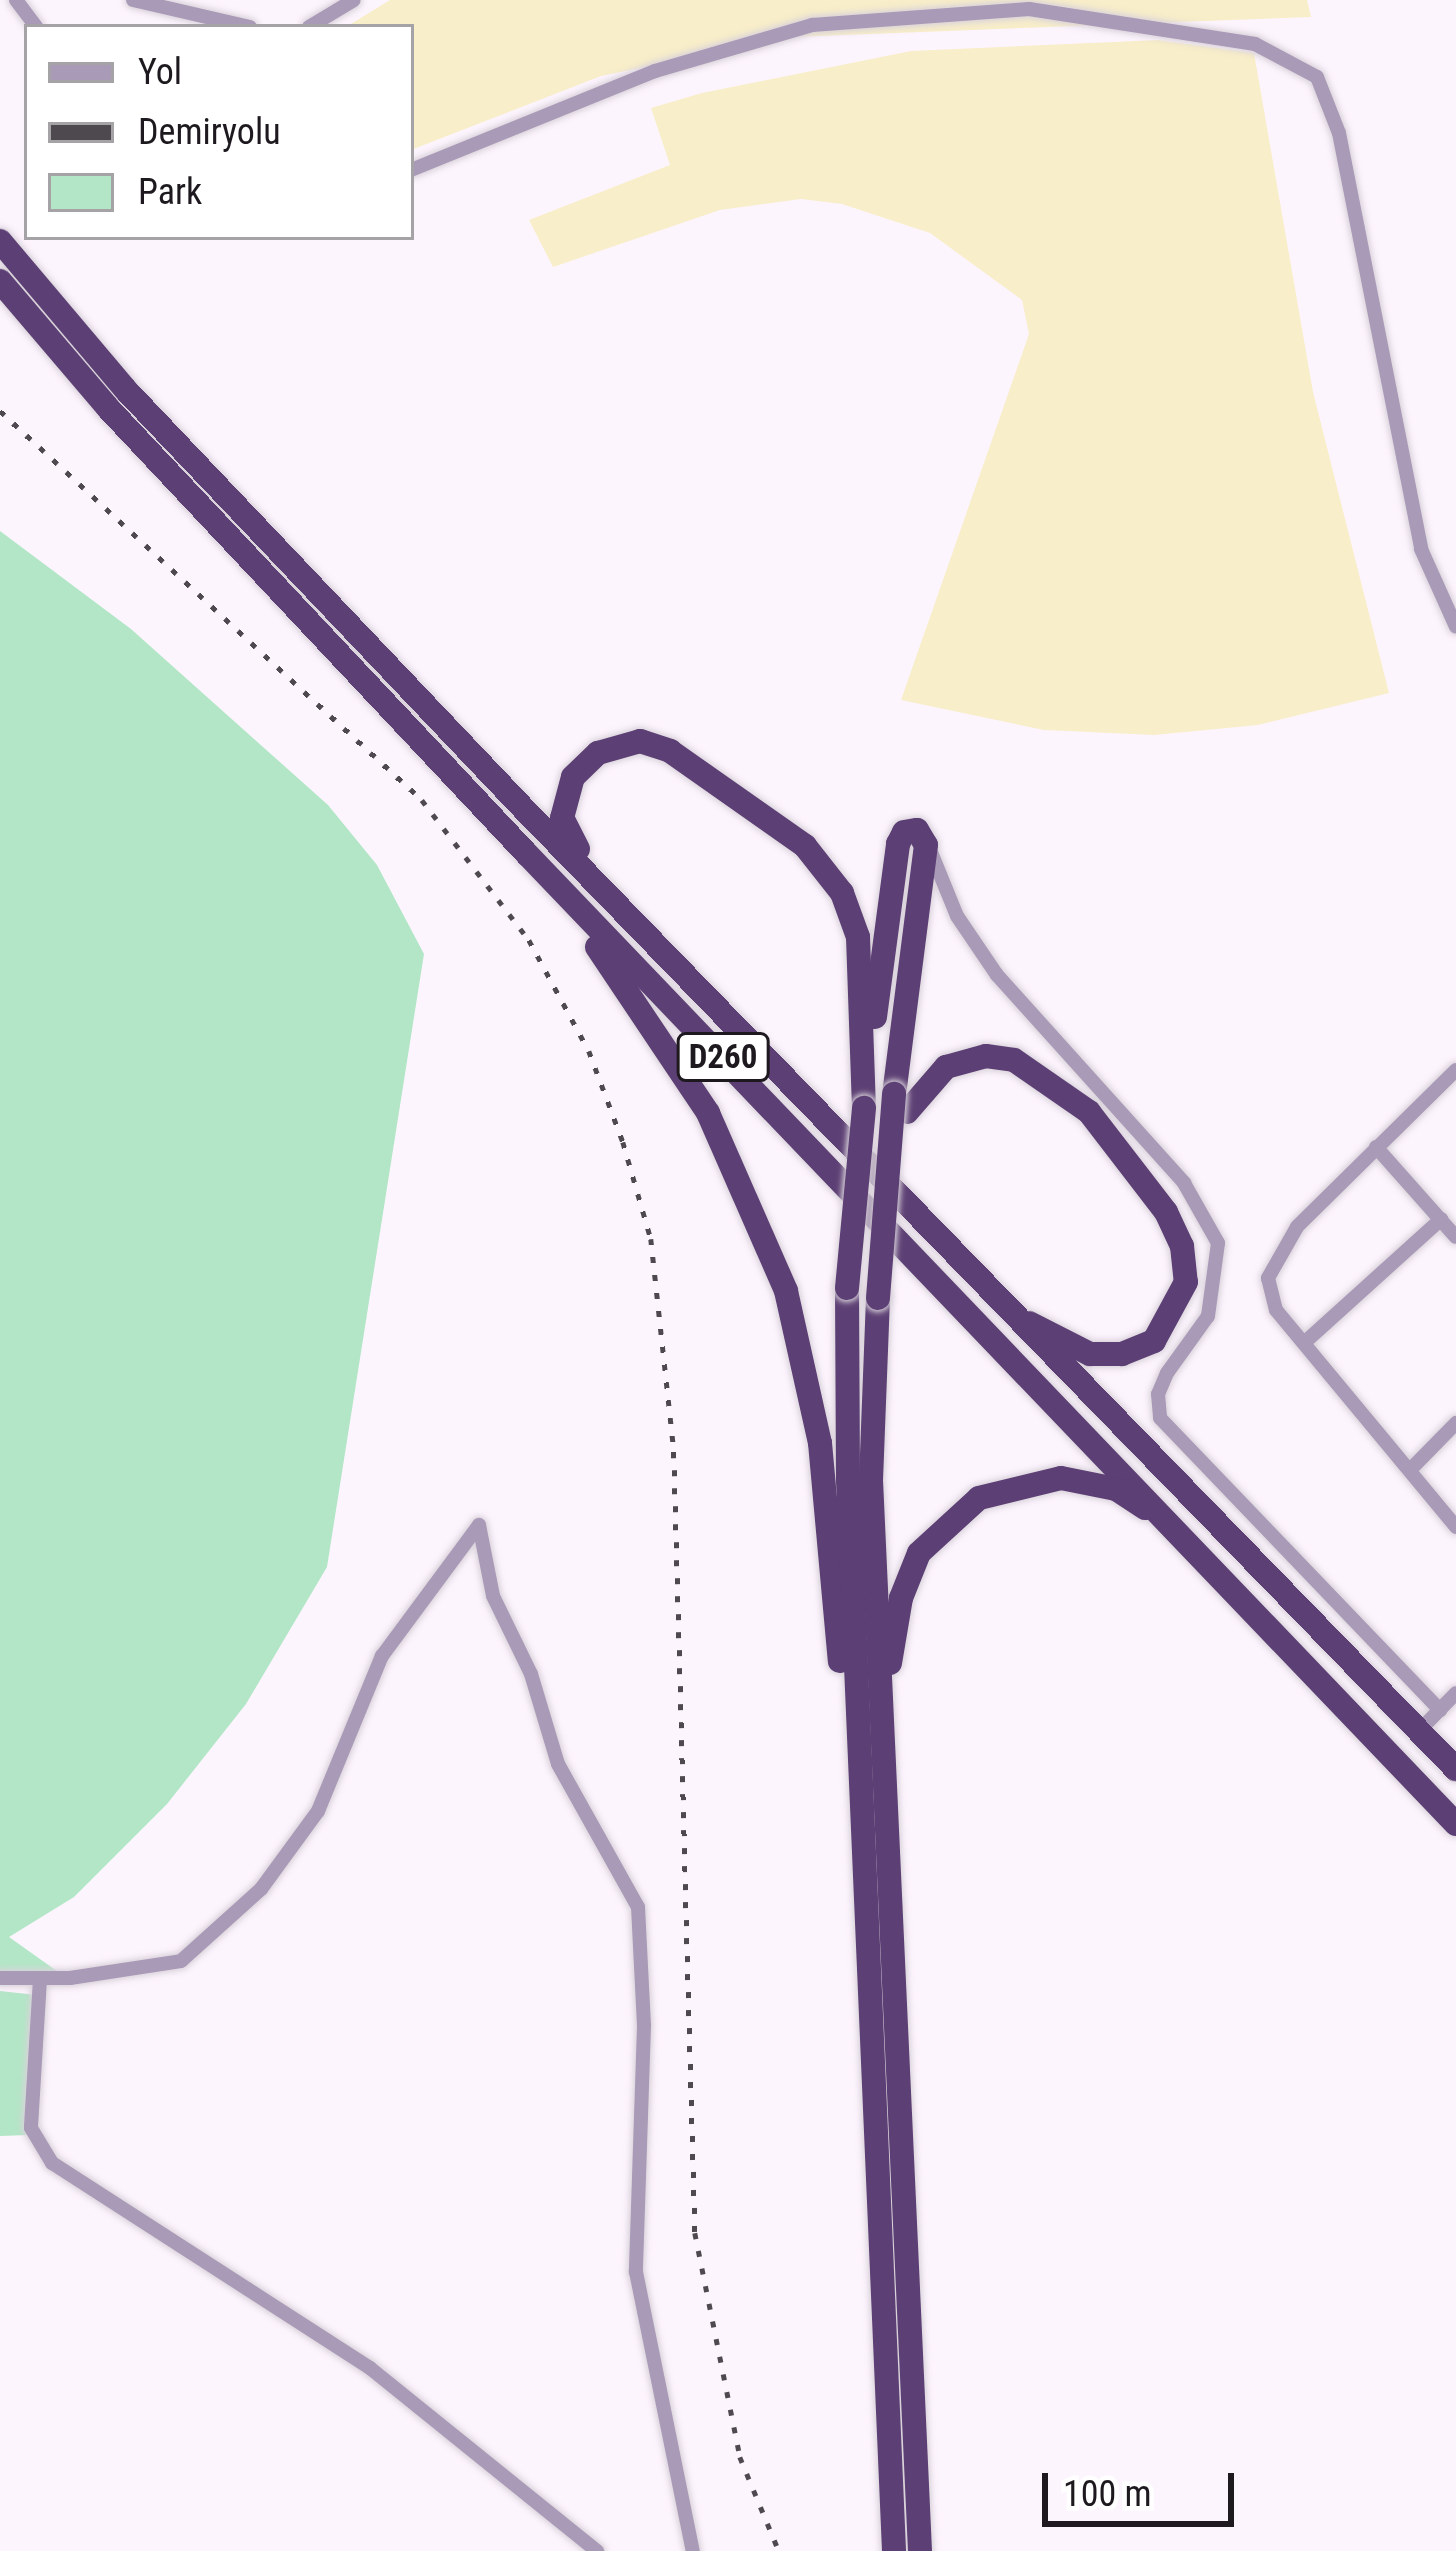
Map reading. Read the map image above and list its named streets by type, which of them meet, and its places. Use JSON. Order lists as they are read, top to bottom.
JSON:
{
  "streets": {
    "highway": ["D260"]
  },
  "legend": ["Yol", "Demiryolu", "Park"],
  "scale_bar": "100 m"
}
